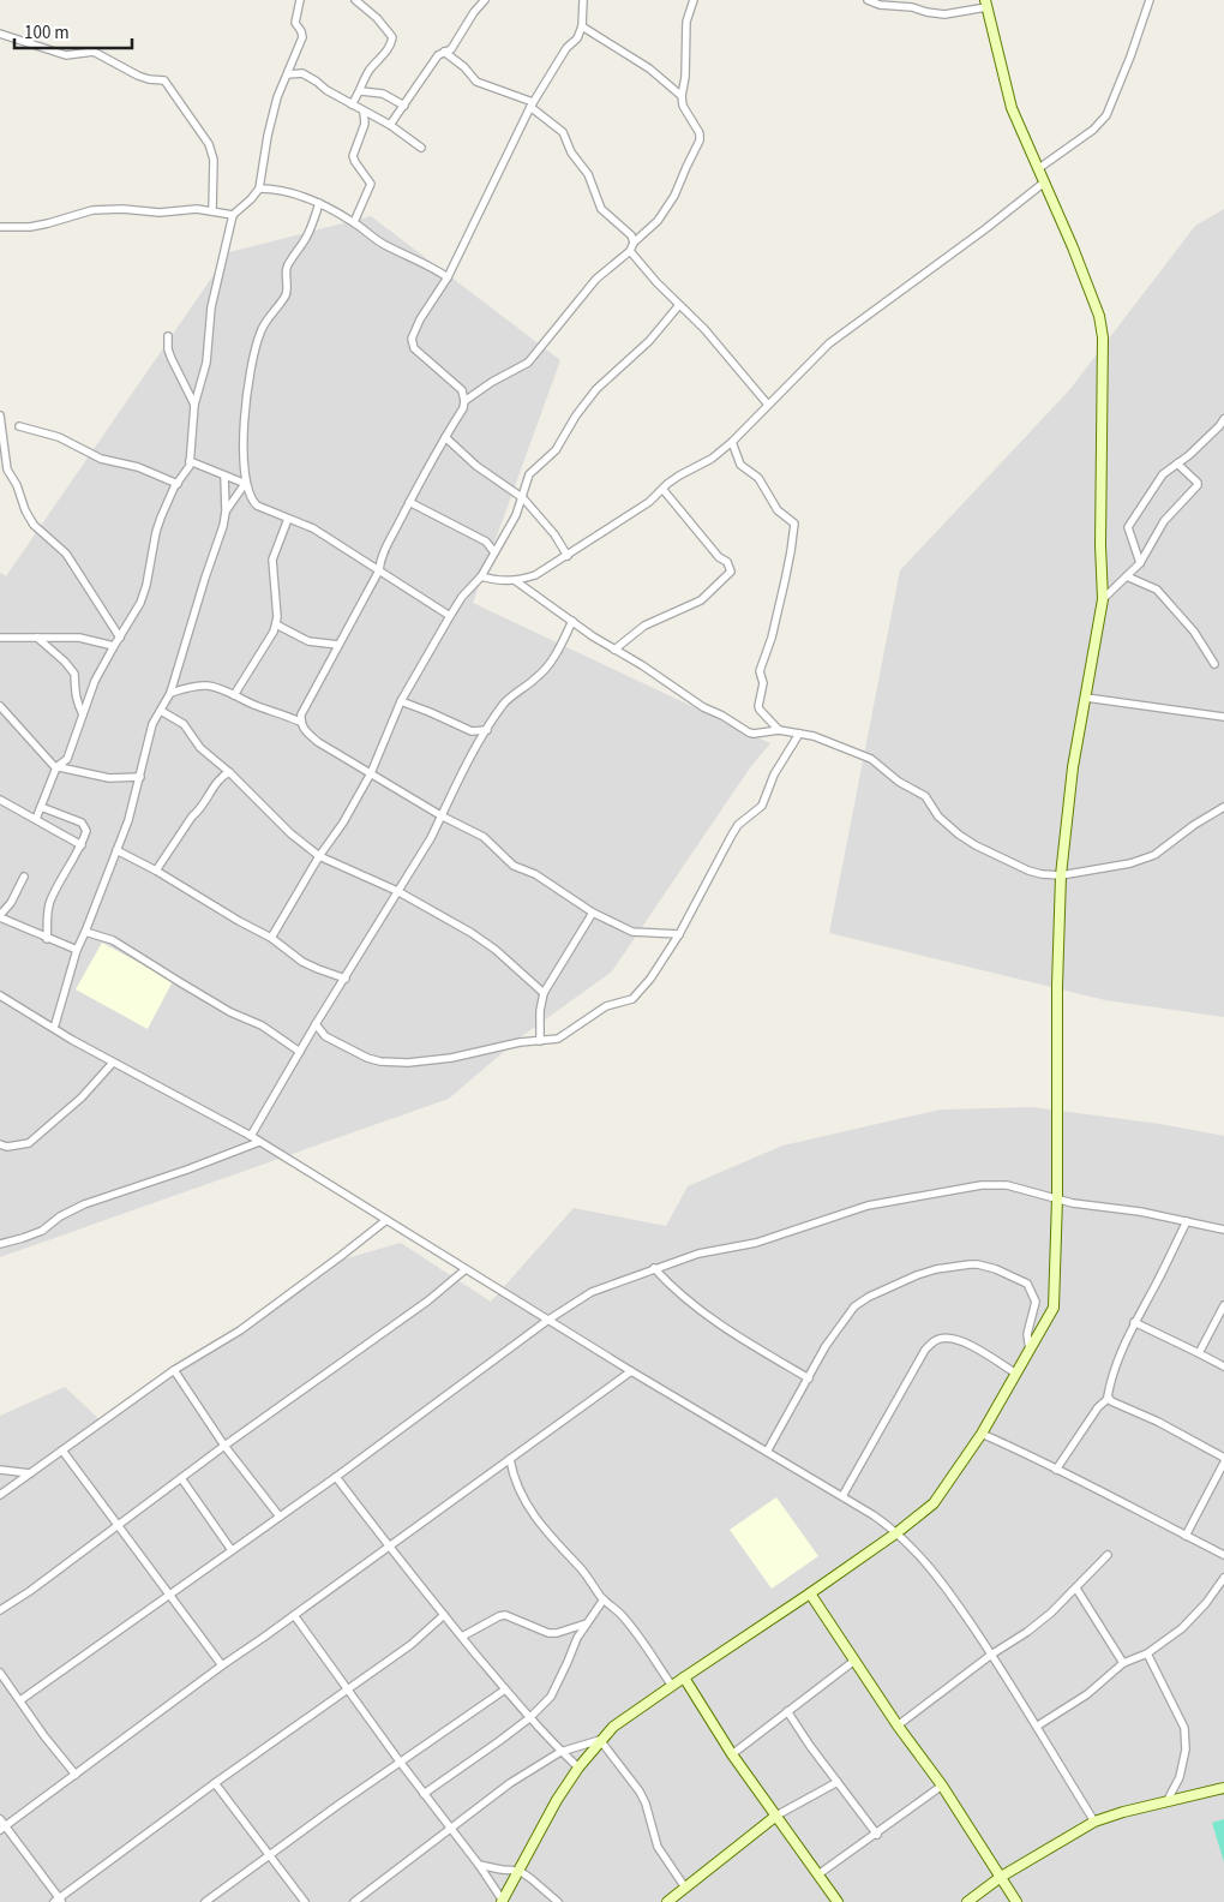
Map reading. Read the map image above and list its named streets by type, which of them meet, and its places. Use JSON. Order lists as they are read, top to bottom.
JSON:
{
  "scale_bar": "100 m"
}
